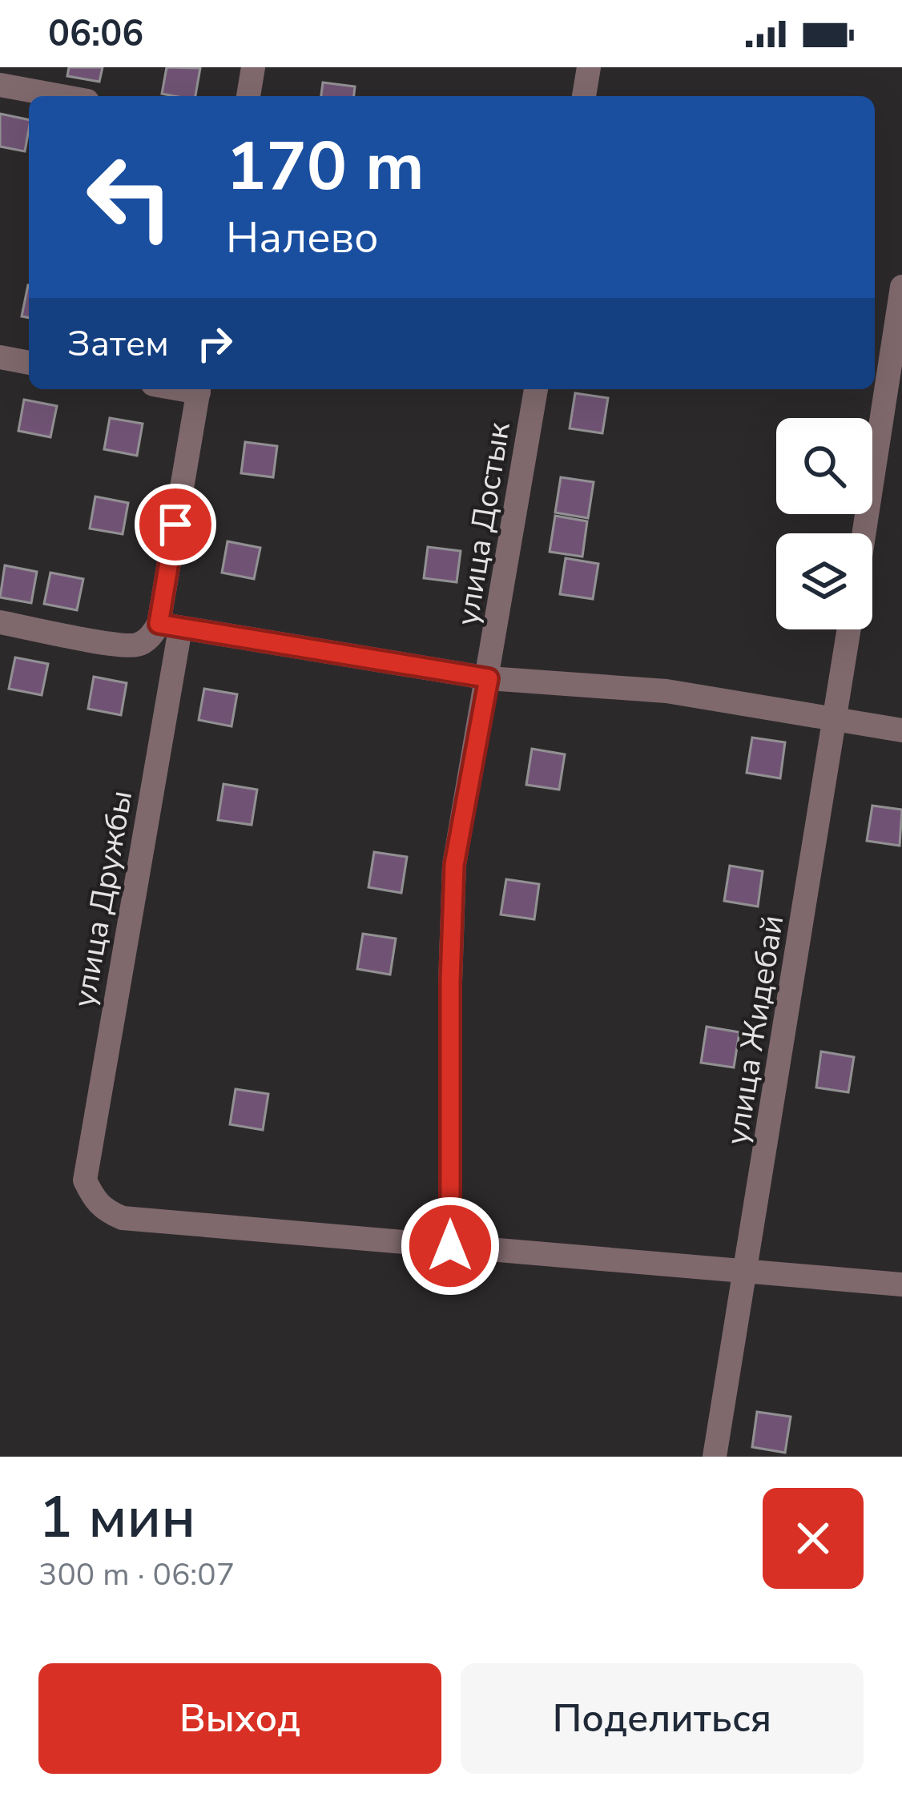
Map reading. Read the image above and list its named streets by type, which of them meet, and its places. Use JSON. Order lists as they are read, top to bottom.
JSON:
{
  "streets": {
    "street": ["улица Достык", "улица Дружбы", "улица Жидебай"]
  },
  "crossings": [
    ["улица Достык", "улица Дружбы"]
  ],
  "page": {
    "status": "06:06",
    "turn": ["170 m", "Налево"],
    "then": "Затем",
    "heading": ["1 мин", "300 m · 06:07"],
    "buttons": ["Выход", "Поделиться"]
  }
}
